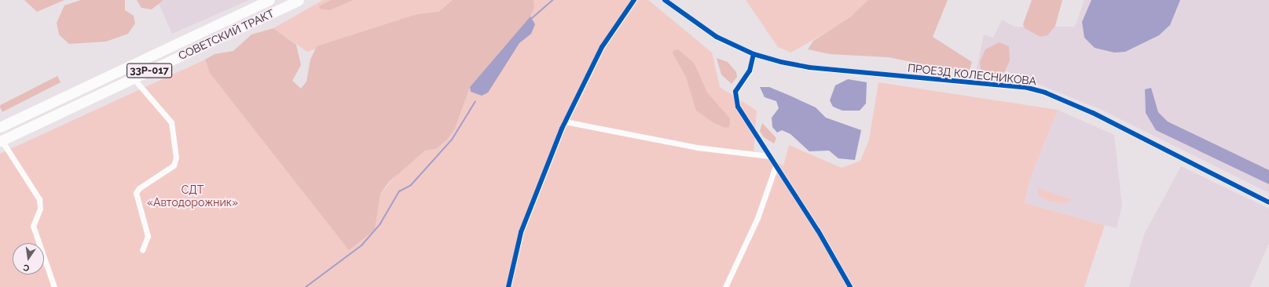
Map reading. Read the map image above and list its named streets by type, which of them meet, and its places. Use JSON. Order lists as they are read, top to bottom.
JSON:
{
  "streets": {
    "highway": ["СОВЕТСКИЙ ТРАКТ", "33Р-017"],
    "street": ["ПРОЕЗД КОЛЕСНИКОВА"]
  },
  "parks": ["СДТ «Автодорожник»"],
  "north": "bottom"
}
